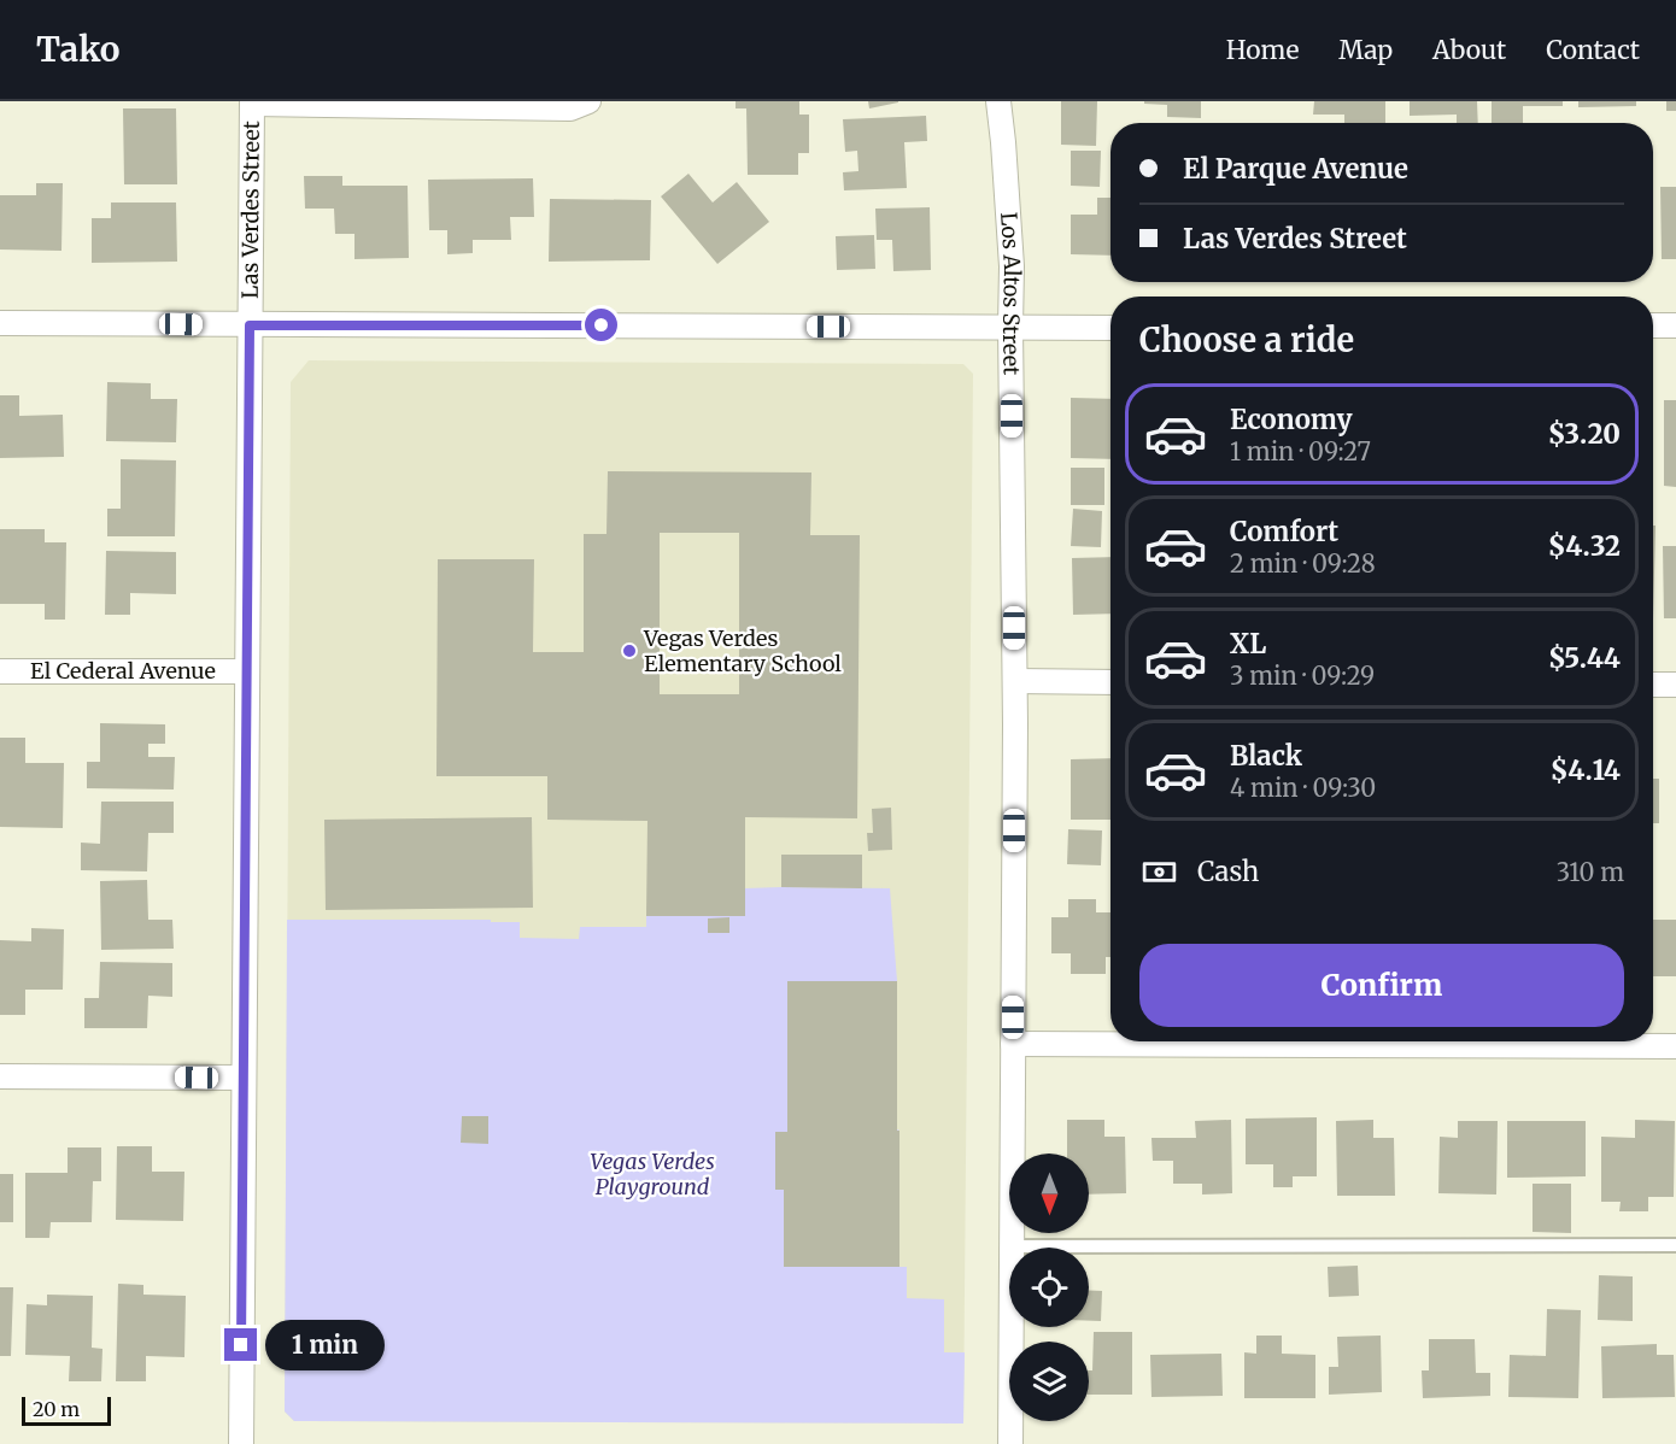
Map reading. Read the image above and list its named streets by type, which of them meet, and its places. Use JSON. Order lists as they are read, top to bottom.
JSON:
{
  "streets": {
    "street": ["Las Verdes Street", "Los Altos Street", "El Cederal Avenue"]
  },
  "crossings": [
    ["Las Verdes Street", "El Cederal Avenue"]
  ],
  "parks": ["Vegas Verdes Playground"],
  "places": ["Vegas Verdes Elementary School"],
  "scale_bar": "20 m",
  "north": "bottom",
  "page": {
    "header": "Tako",
    "nav": [
      "Home",
      "Map",
      "About",
      "Contact"
    ],
    "banner": ["El Parque Avenue", "Las Verdes Street"],
    "heading": "Choose a ride",
    "list": [
      {
        "name": "Economy",
        "note": "1 min · 09:27",
        "value": "$3.20"
      },
      {
        "name": "Comfort",
        "note": "2 min · 09:28",
        "value": "$4.32"
      },
      {
        "name": "XL",
        "note": "3 min · 09:29",
        "value": "$5.44"
      },
      {
        "name": "Black",
        "note": "4 min · 09:30",
        "value": "$4.14"
      }
    ],
    "pay": ["Cash", "310 m"],
    "buttons": "Confirm",
    "bubble": "1 min",
    "scale": "20 m"
  }
}
